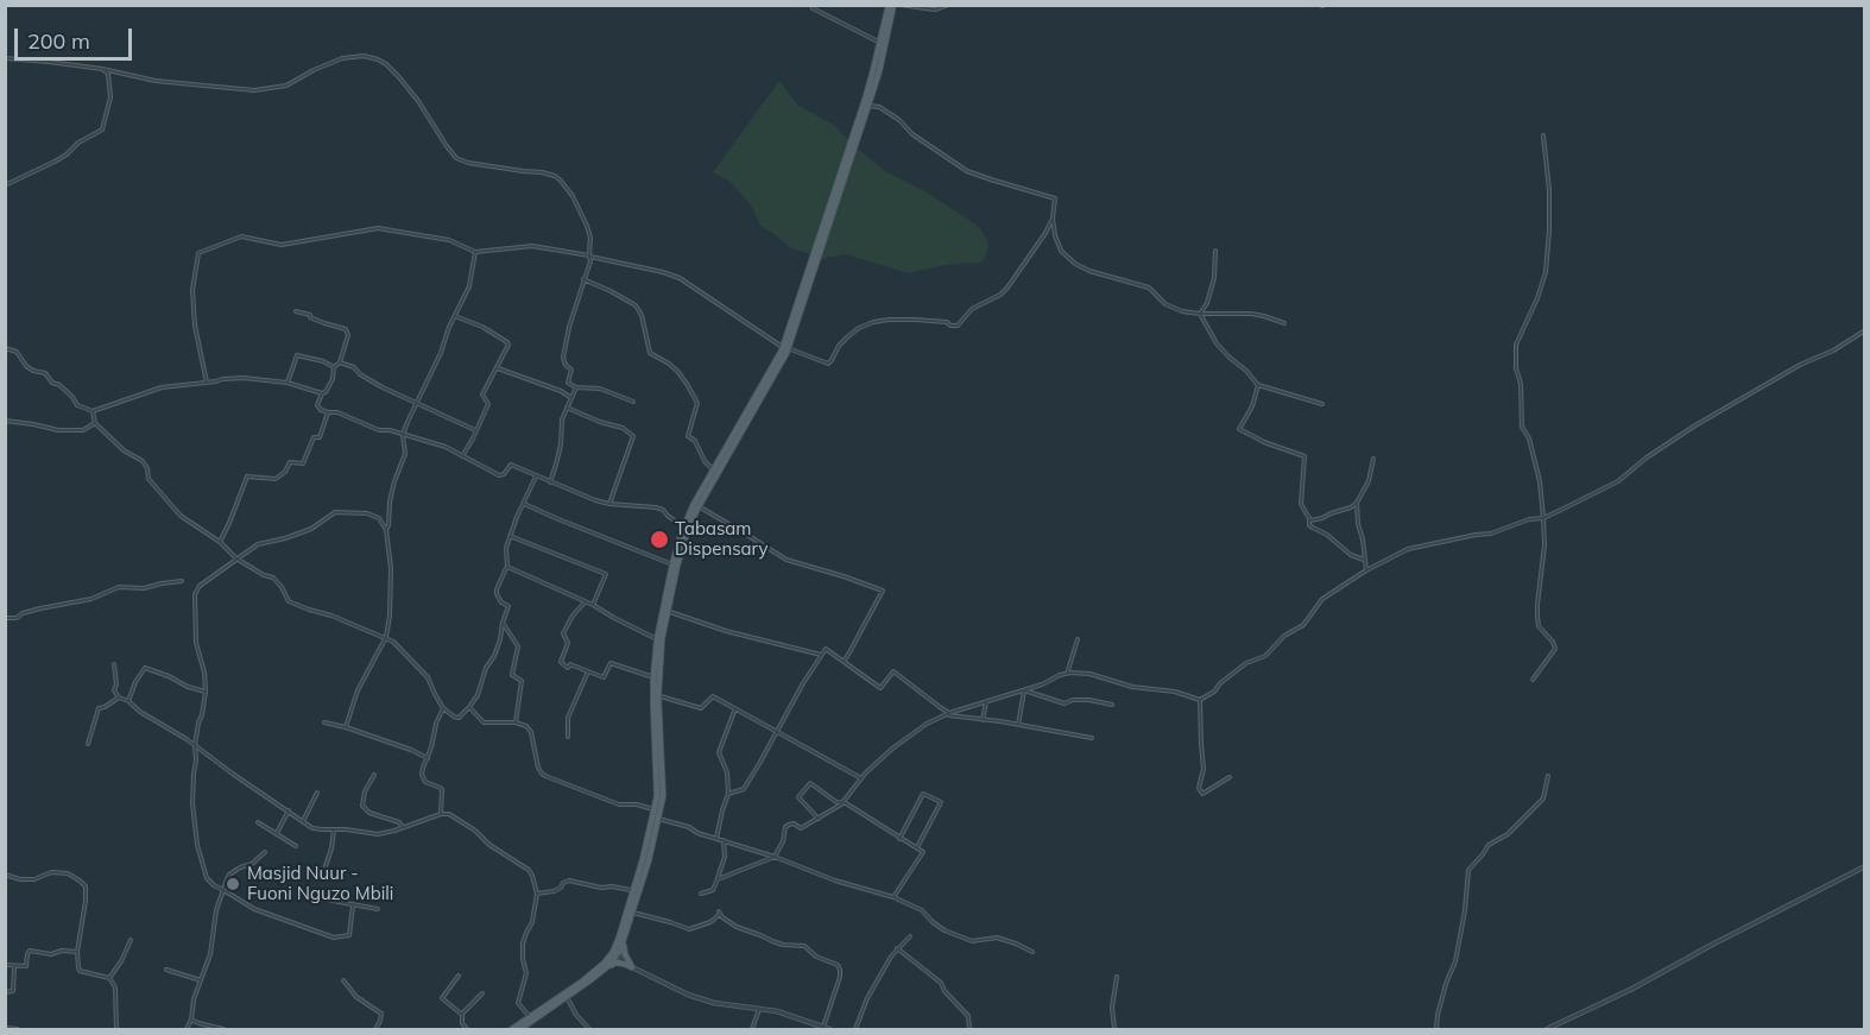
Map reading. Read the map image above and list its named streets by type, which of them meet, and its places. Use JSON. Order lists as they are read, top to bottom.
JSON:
{
  "places": ["Tabasam Dispensary", "Masjid Nuur - Fuoni Nguzo Mbili"],
  "scale_bar": "200 m"
}
